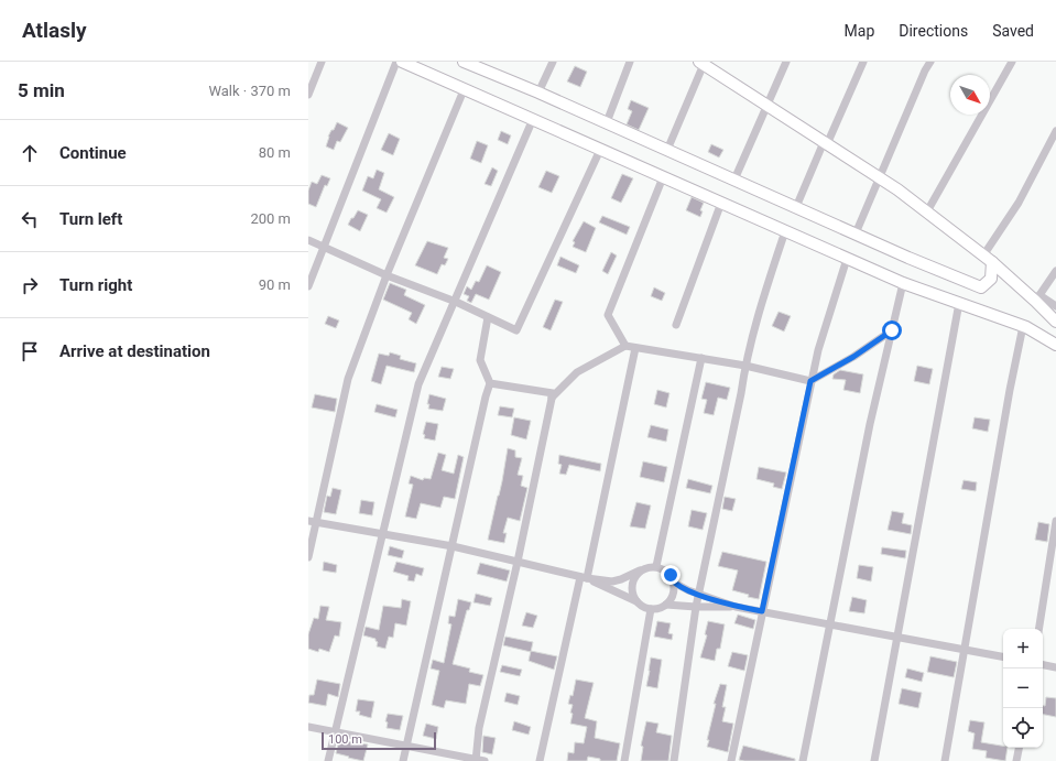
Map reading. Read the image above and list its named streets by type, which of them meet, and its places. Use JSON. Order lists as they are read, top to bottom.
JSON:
{
  "scale_bar": "100 m",
  "north": "bottom right",
  "page": {
    "header": "Atlasly",
    "nav": ["Map", "Directions", "Saved"],
    "heading": ["5 min", "Walk · 370 m"],
    "list": [
      ["Continue", "80 m"],
      ["Turn left", "200 m"],
      ["Turn right", "90 m"],
      "Arrive at destination"
    ],
    "map_buttons": ["+", "−"],
    "scale": "100 m"
  }
}
